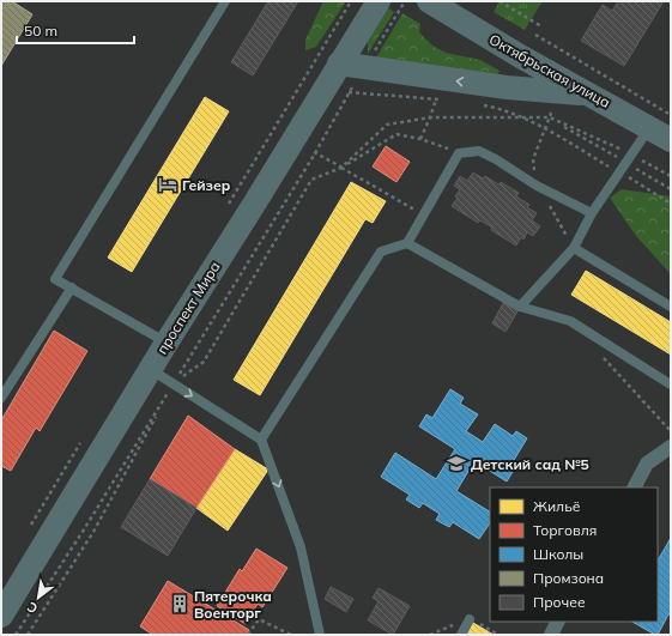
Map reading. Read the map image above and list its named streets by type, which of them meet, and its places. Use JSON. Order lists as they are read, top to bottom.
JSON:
{
  "streets": {
    "street": ["Октябрьская улица", "проспект Мира"]
  },
  "places": {
    "hotel": ["Гейзер"],
    "school or university": ["Детский сад №5"],
    "building": ["Пятерочка Военторг"]
  },
  "legend": [
    "Жильё",
    "Торговля",
    "Школы",
    "Промзона",
    "Прочее"
  ],
  "scale_bar": "50 m",
  "north": "bottom left"
}
